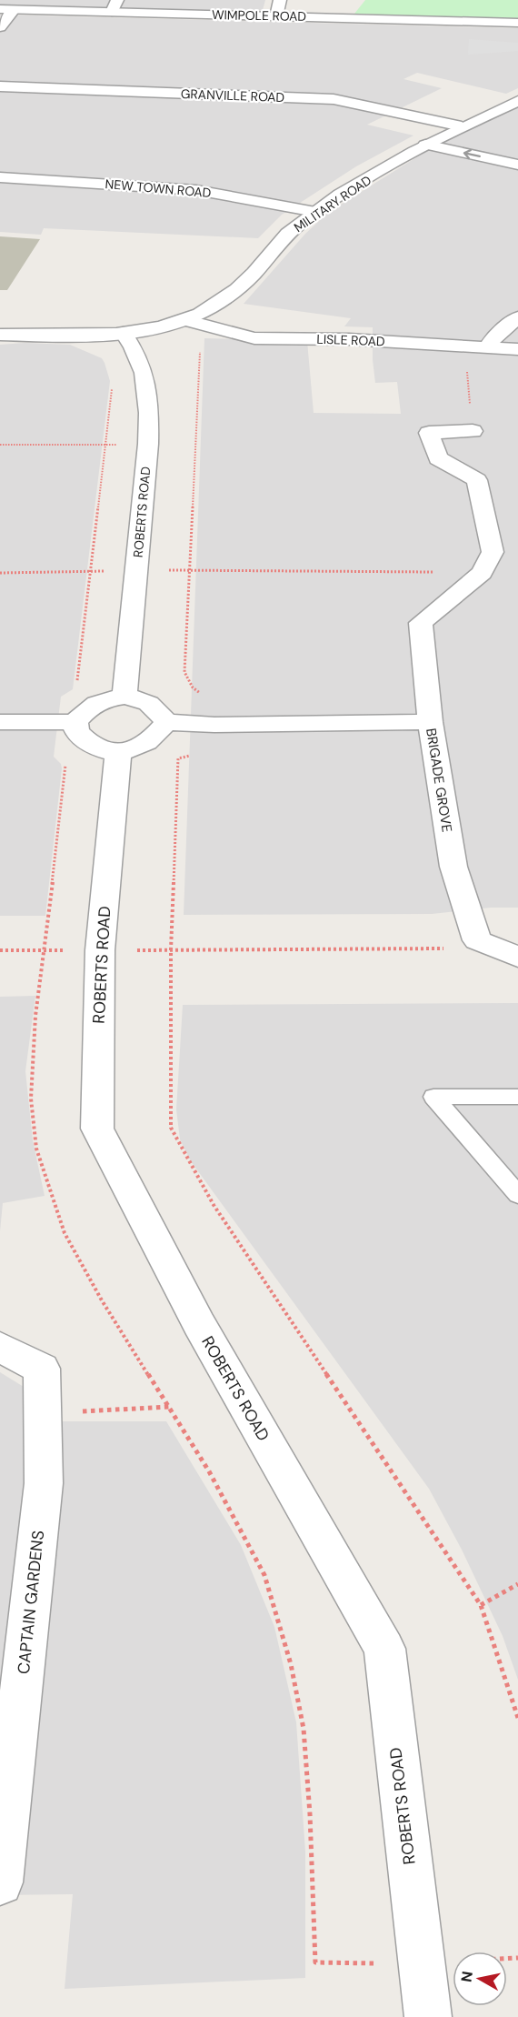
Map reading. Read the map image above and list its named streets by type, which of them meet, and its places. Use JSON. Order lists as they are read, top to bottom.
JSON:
{
  "streets": {
    "street": [
      "WIMPOLE ROAD",
      "GRANVILLE ROAD",
      "NEW TOWN ROAD",
      "MILITARY ROAD",
      "LISLE ROAD",
      "ROBERTS ROAD",
      "BRIGADE GROVE",
      "CAPTAIN GARDENS"
    ]
  },
  "crossings": [
    ["GRANVILLE ROAD", "MILITARY ROAD"],
    ["NEW TOWN ROAD", "MILITARY ROAD"],
    ["MILITARY ROAD", "LISLE ROAD"],
    ["MILITARY ROAD", "ROBERTS ROAD"]
  ],
  "north": "left"
}
